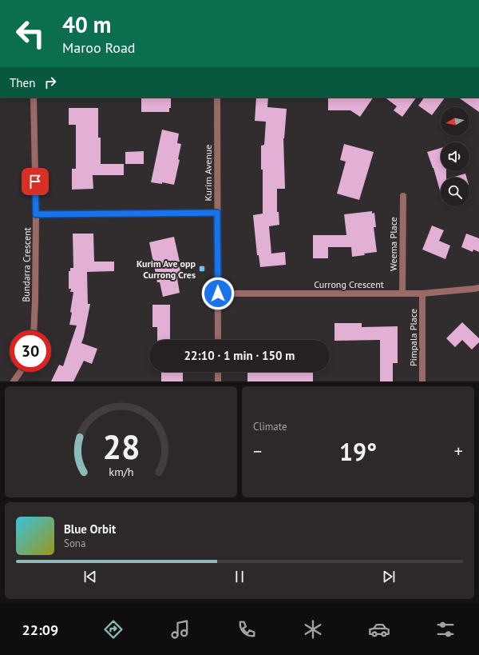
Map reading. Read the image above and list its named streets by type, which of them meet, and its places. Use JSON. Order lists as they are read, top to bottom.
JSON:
{
  "streets": {
    "street": [
      "Kurim Avenue",
      "Weema Place",
      "Bundarra Crescent",
      "Currong Crescent",
      "Pimpala Place"
    ]
  },
  "crossings": [
    ["Kurim Avenue", "Currong Crescent"],
    ["Weema Place", "Currong Crescent"],
    ["Currong Crescent", "Pimpala Place"]
  ],
  "places": {
    "transit": ["Kurim Ave opp Currong Cres"]
  },
  "north": "left",
  "page": {
    "turn": ["40 m", "Maroo Road"],
    "then": "Then",
    "limit": "30",
    "trip": "22:10 · 1 min · 150 m",
    "tile": "Climate",
    "heat": ["−", "19°", "+"],
    "song": ["Blue Orbit", "Sona"],
    "tabs": "22:09",
    "gauge": ["28", "km/h"]
  }
}
